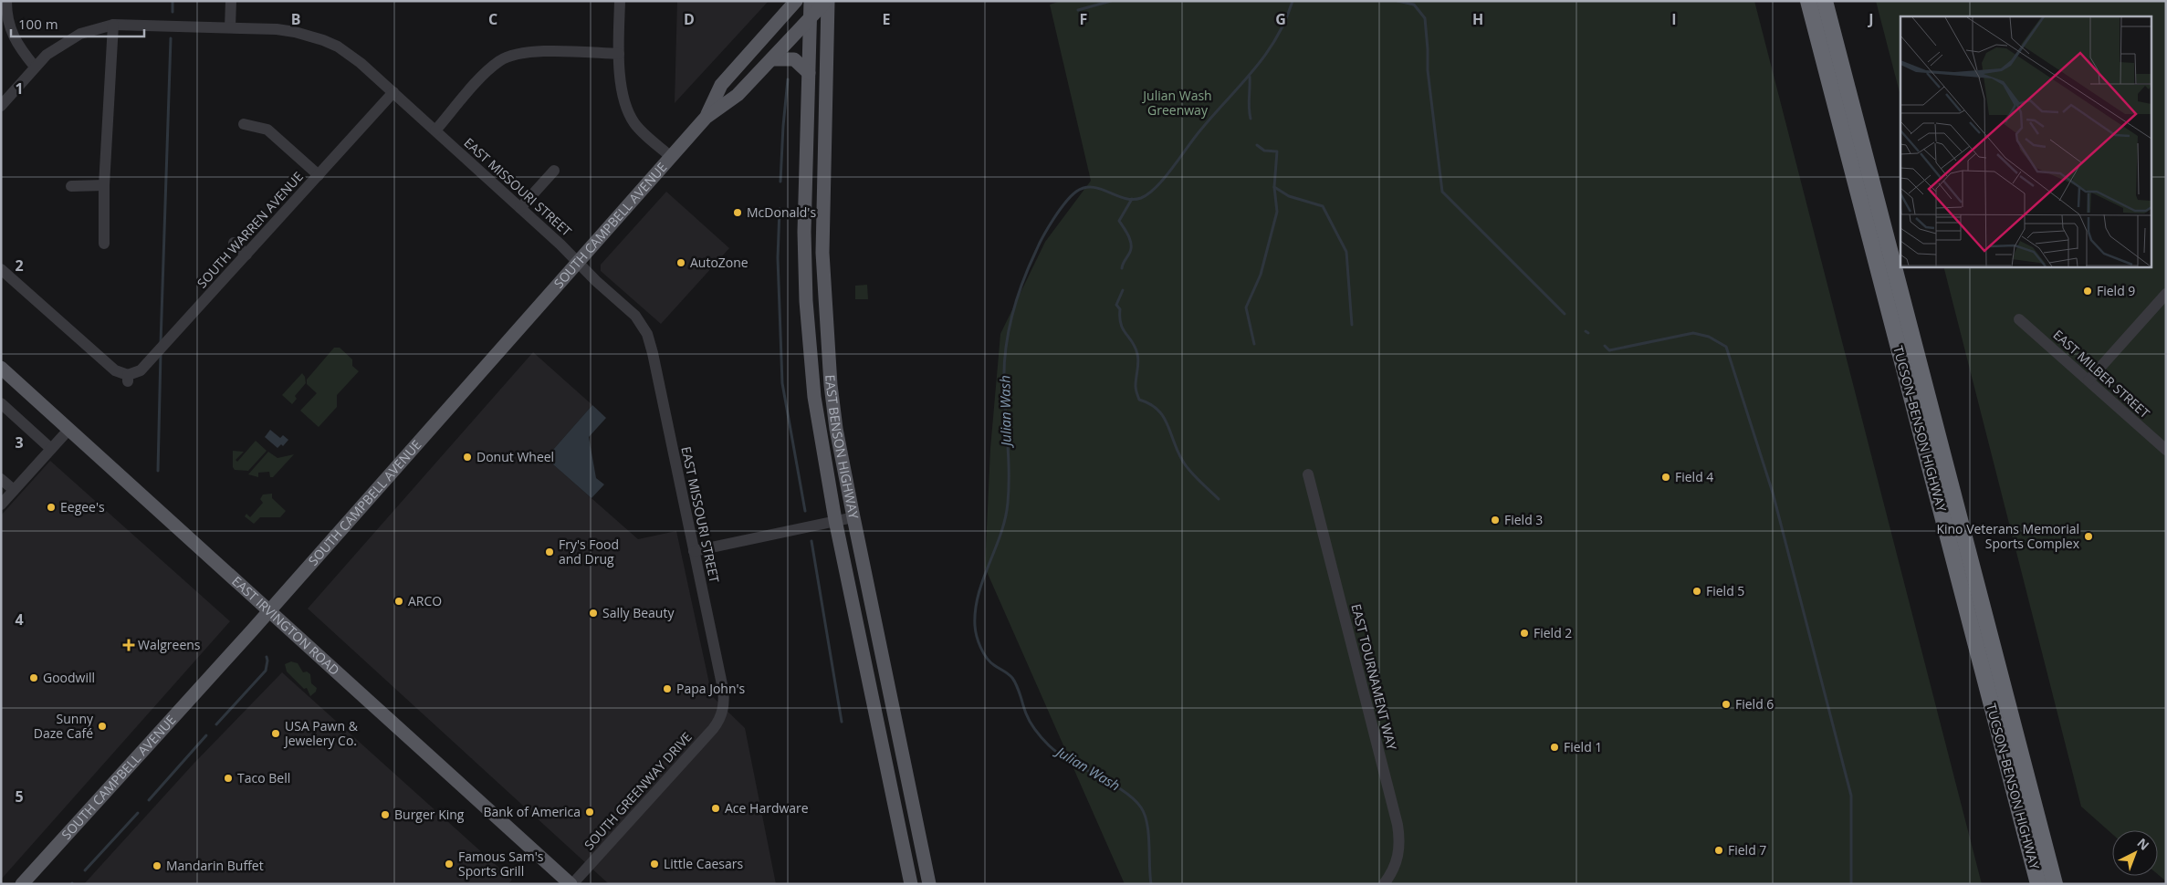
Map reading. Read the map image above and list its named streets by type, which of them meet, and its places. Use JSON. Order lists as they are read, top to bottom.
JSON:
{
  "streets": {
    "highway": ["TUCSON–BENSON HIGHWAY"],
    "main road": ["SOUTH CAMPBELL AVENUE", "EAST BENSON HIGHWAY", "EAST IRVINGTON ROAD"],
    "street": [
      "EAST MISSOURI STREET",
      "SOUTH WARREN AVENUE",
      "EAST MILBER STREET",
      "EAST TOURNAMENT WAY",
      "SOUTH GREENWAY DRIVE"
    ]
  },
  "crossings": [
    ["EAST MISSOURI STREET", "SOUTH CAMPBELL AVENUE"],
    ["EAST MISSOURI STREET", "SOUTH WARREN AVENUE"],
    ["EAST MISSOURI STREET", "SOUTH GREENWAY DRIVE"],
    ["SOUTH CAMPBELL AVENUE", "EAST BENSON HIGHWAY"],
    ["SOUTH CAMPBELL AVENUE", "EAST IRVINGTON ROAD"],
    ["EAST IRVINGTON ROAD", "SOUTH GREENWAY DRIVE"]
  ],
  "water": ["Julian Wash"],
  "parks": ["Julian Wash Greenway"],
  "places": {
    "other": [
      "McDonald's",
      "AutoZone",
      "Field 9",
      "Donut Wheel",
      "Field 4",
      "Eegee's",
      "Field 3",
      "Kino Veterans Memorial Sports Complex",
      "Fry's Food and Drug",
      "Field 5",
      "ARCO",
      "Sally Beauty",
      "Field 2",
      "Goodwill",
      "Papa John's",
      "Field 6",
      "Sunny Daze Café",
      "USA Pawn & Jewelery Co.",
      "Field 1",
      "Taco Bell",
      "Ace Hardware",
      "Bank of America",
      "Burger King",
      "Field 7",
      "Famous Sam's Sports Grill",
      "Little Caesars",
      "Mandarin Buffet"
    ],
    "health": ["Walgreens"]
  },
  "scale_bar": "100 m",
  "north": "top right",
  "grid": {
    "columns": [
      "B",
      "C",
      "D",
      "E",
      "F",
      "G",
      "H",
      "I",
      "J"
    ],
    "rows": [
      "1",
      "2",
      "3",
      "4",
      "5"
    ]
  }
}
